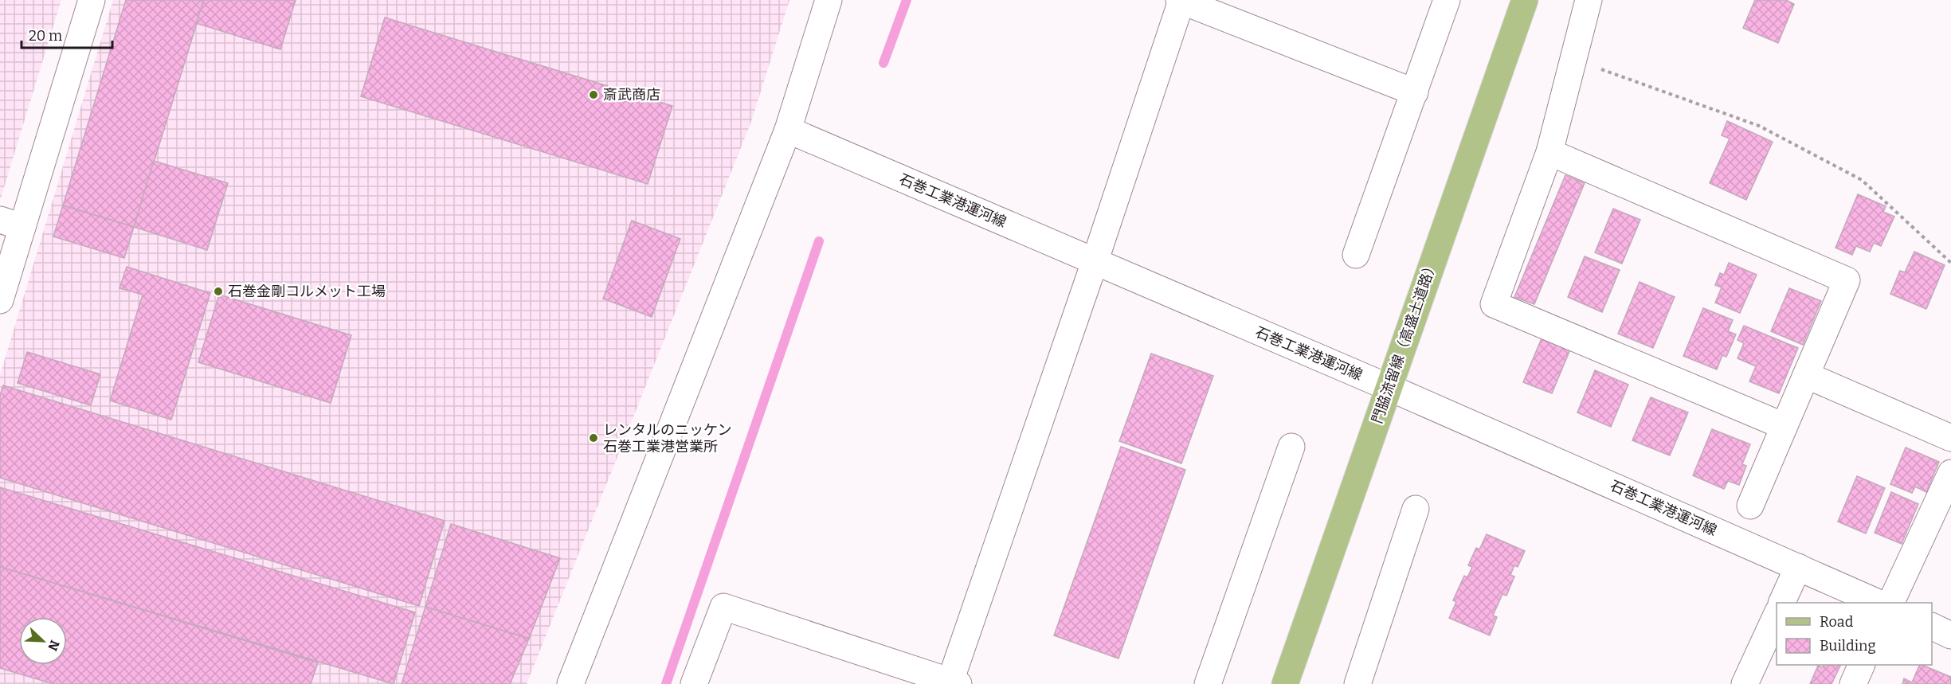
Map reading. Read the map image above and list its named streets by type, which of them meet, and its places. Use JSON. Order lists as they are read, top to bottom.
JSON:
{
  "streets": {
    "main road": ["門脇流留線（高盛土道路）"],
    "street": ["石巻工業港運河線"]
  },
  "crossings": [
    ["石巻工業港運河線", "門脇流留線（高盛土道路）"]
  ],
  "places": ["斎武商店", "石巻金剛コルメット工場", "レンタルのニッケン 石巻工業港営業所"],
  "legend": ["Road", "Building"],
  "scale_bar": "20 m",
  "north": "bottom right"
}
